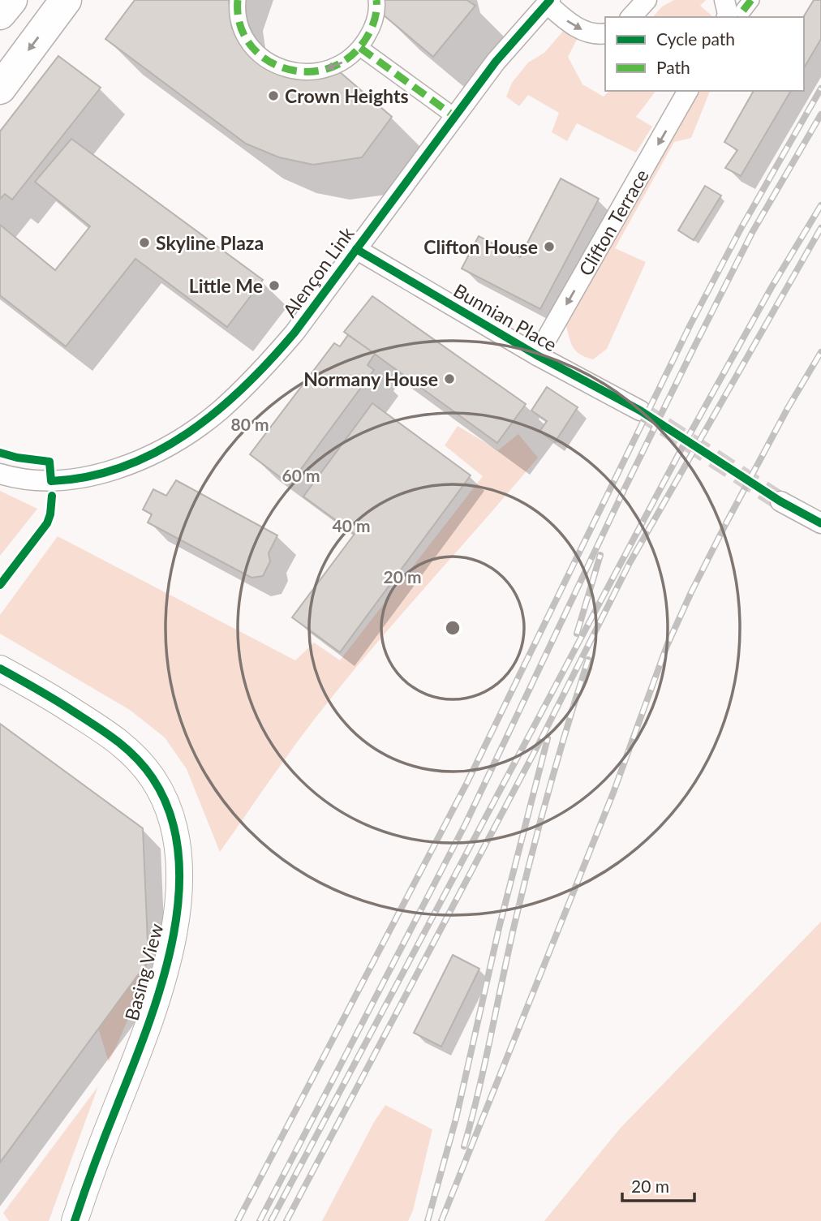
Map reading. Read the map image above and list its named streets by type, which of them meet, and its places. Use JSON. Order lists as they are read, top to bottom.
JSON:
{
  "streets": {
    "street": [
      "Clifton Terrace",
      "Alençon Link",
      "Bunnian Place",
      "Basing View"
    ]
  },
  "crossings": [
    ["Clifton Terrace", "Bunnian Place"],
    ["Alençon Link", "Bunnian Place"]
  ],
  "one_way": ["Clifton Terrace"],
  "places": [
    "Crown Heights",
    "Skyline Plaza",
    "Clifton House",
    "Little Me",
    "Normany House"
  ],
  "legend": ["Cycle path", "Path"],
  "scale_bar": "20 m",
  "rings": [
    "80 m",
    "60 m",
    "40 m",
    "20 m"
  ]
}
